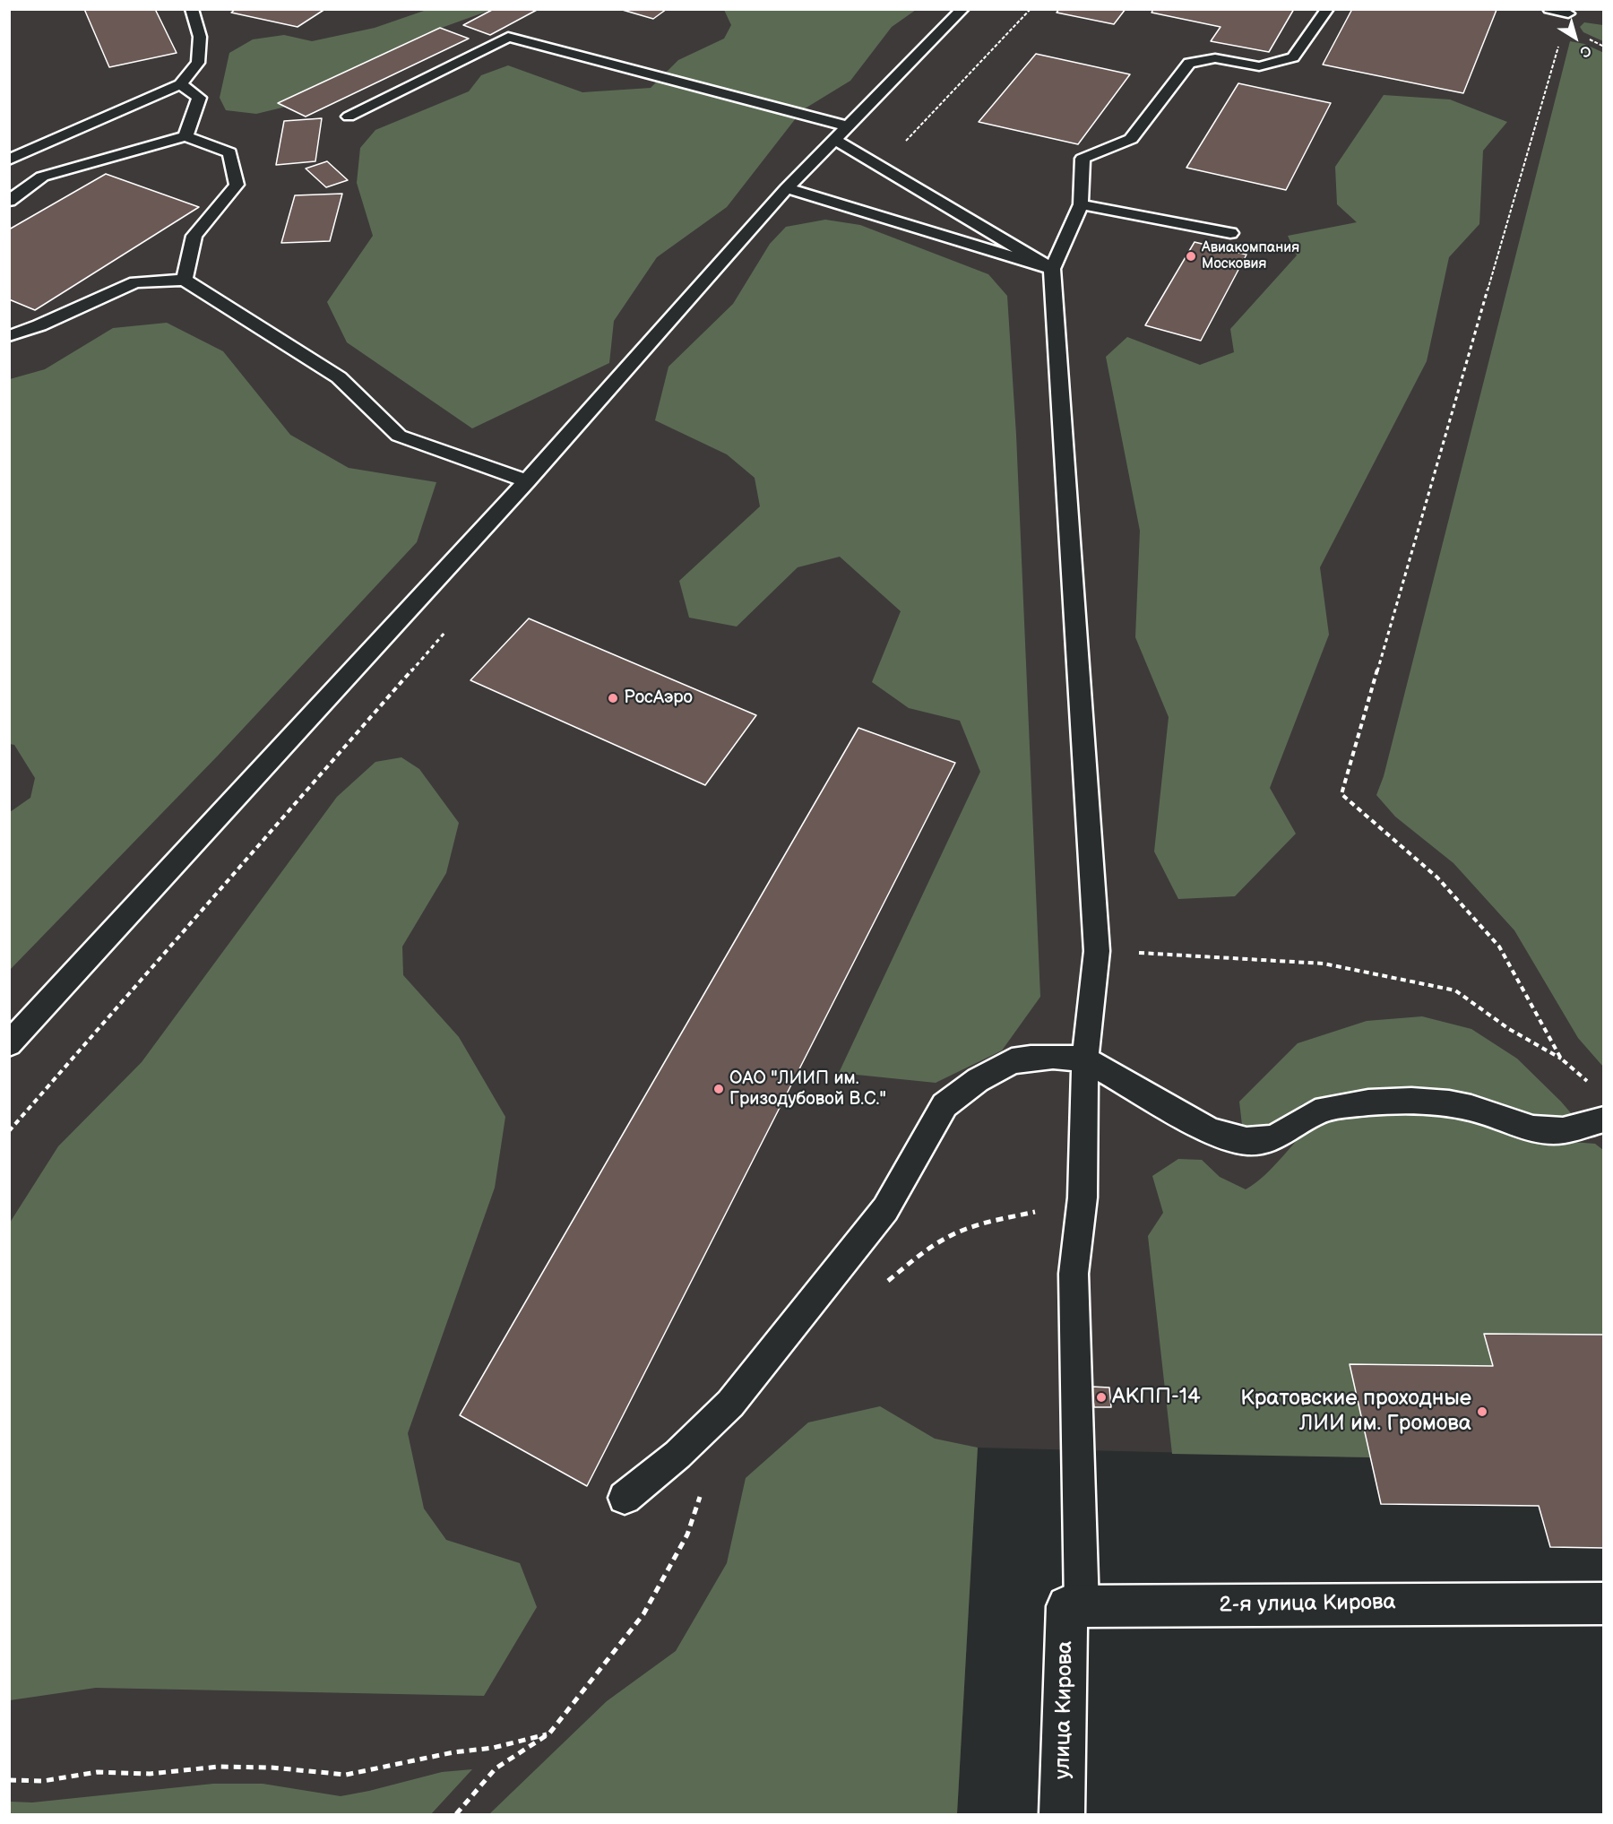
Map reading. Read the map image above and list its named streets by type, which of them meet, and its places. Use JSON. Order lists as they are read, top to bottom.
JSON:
{
  "streets": {
    "street": ["2-я улица Кирова", "улица Кирова"]
  },
  "crossings": [
    ["2-я улица Кирова", "улица Кирова"]
  ],
  "places": [
    "Авиакомпания Московия",
    "РосАэро",
    "ОАО \"ЛИИП им. Гризодубовой В.С.\"",
    "АКПП-14",
    "Кратовские проходные ЛИИ им. Громова"
  ],
  "north": "bottom right"
}
